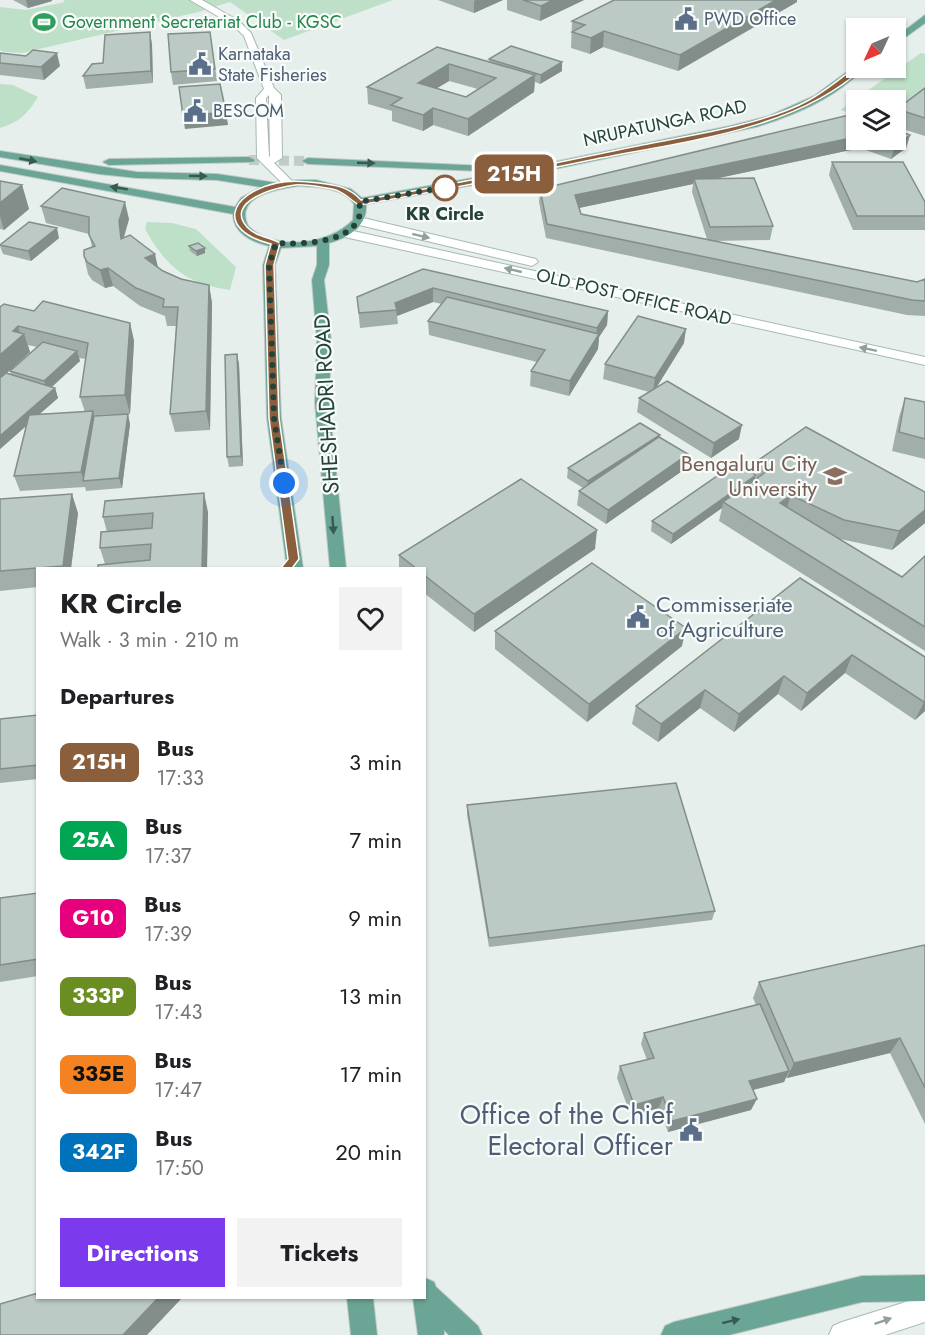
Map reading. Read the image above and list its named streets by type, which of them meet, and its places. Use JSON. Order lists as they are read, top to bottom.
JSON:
{
  "streets": {
    "main road": ["NRUPATUNGA ROAD", "SHESHADRI ROAD"],
    "street": ["OLD POST OFFICE ROAD"]
  },
  "places": {
    "public building": [
      "PWD Office",
      "Karnataka State Fisheries",
      "BESCOM",
      "Commisseriate of Agriculture",
      "Office of the Chief Electoral Officer"
    ],
    "sports": ["Government Secretariat Club - KGSC"],
    "other": ["KR Circle"],
    "school or university": ["Bengaluru City University"]
  },
  "lines": ["bus line 215H"],
  "north": "bottom left",
  "page": {
    "on_map": "215H",
    "heading": [
      ["KR Circle", "Walk · 3 min · 210 m"],
      "Departures"
    ],
    "list": [
      {
        "mark": "215H",
        "name": "Bus",
        "note": "17:33",
        "value": "3 min"
      },
      {
        "mark": "25A",
        "name": "Bus",
        "note": "17:37",
        "value": "7 min"
      },
      {
        "mark": "G10",
        "name": "Bus",
        "note": "17:39",
        "value": "9 min"
      },
      {
        "mark": "333P",
        "name": "Bus",
        "note": "17:43",
        "value": "13 min"
      },
      {
        "mark": "335E",
        "name": "Bus",
        "note": "17:47",
        "value": "17 min"
      },
      {
        "mark": "342F",
        "name": "Bus",
        "note": "17:50",
        "value": "20 min"
      }
    ],
    "buttons": ["Directions", "Tickets"]
  }
}
